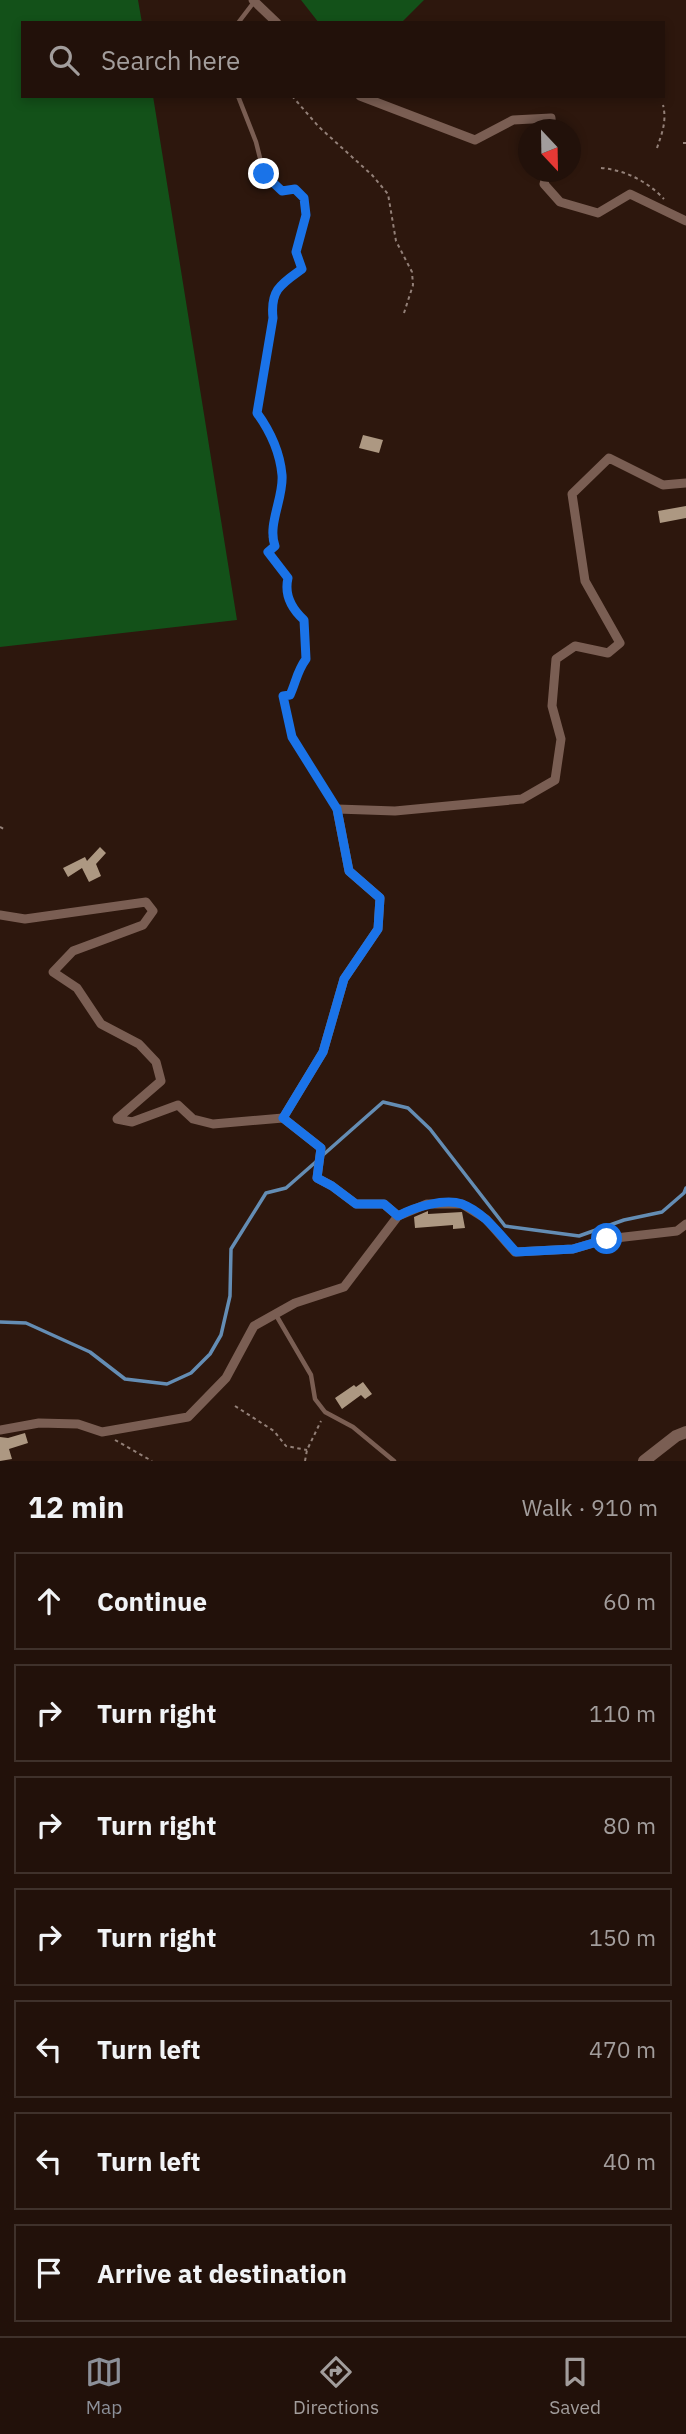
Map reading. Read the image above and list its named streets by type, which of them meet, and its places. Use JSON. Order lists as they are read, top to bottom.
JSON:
{
  "north": "bottom",
  "page": {
    "search": "Search here",
    "heading": ["12 min", "Walk · 910 m"],
    "list": [
      ["Continue", "60 m"],
      ["Turn right", "110 m"],
      ["Turn right", "80 m"],
      ["Turn right", "150 m"],
      ["Turn left", "470 m"],
      ["Turn left", "40 m"],
      "Arrive at destination"
    ],
    "nav": ["Map", "Directions", "Saved"]
  }
}
